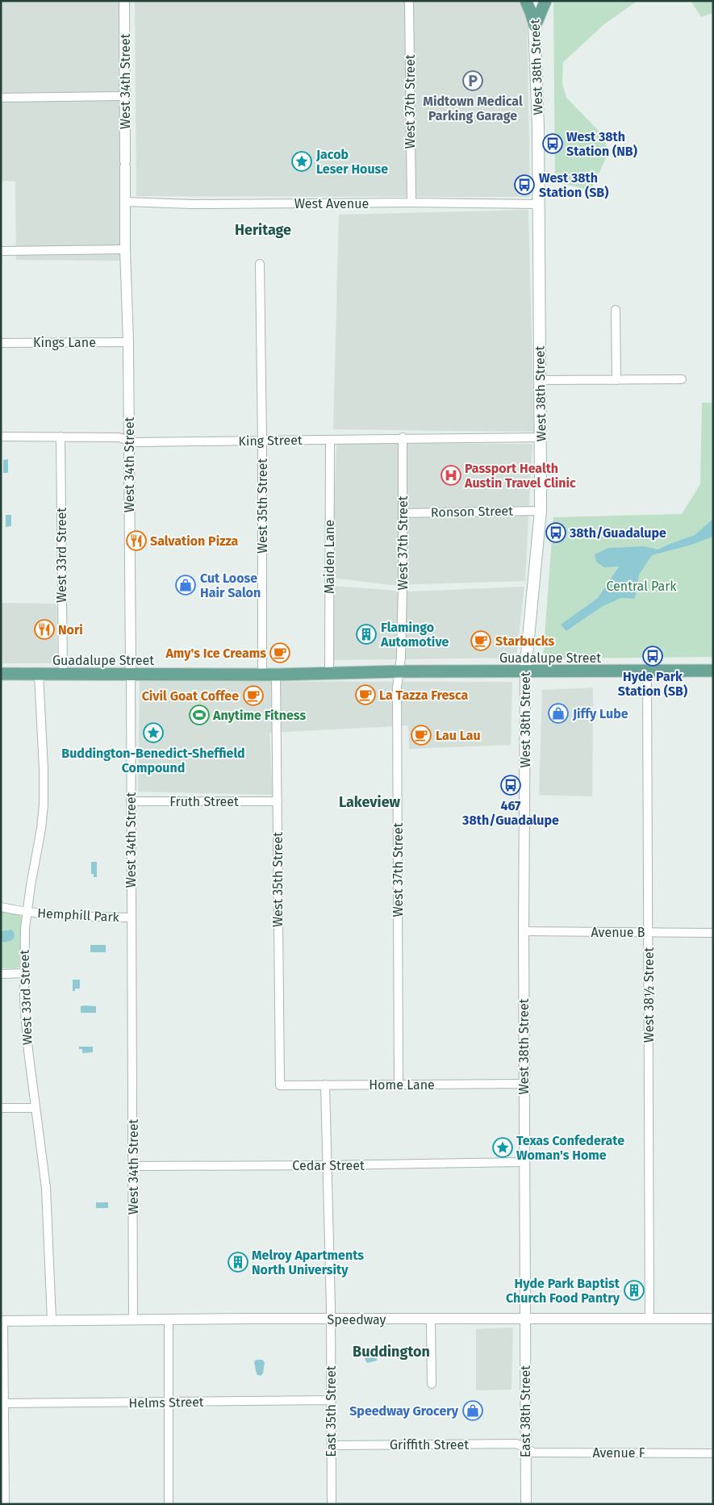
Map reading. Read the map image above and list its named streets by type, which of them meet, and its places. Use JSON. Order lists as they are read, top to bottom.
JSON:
{
  "streets": {
    "main road": ["West 38th Street", "Guadalupe Street"],
    "street": [
      "West 34th Street",
      "West 37th Street",
      "West Avenue",
      "Kings Lane",
      "King Street",
      "West 35th Street",
      "Ronson Street",
      "West 33rd Street",
      "Maiden Lane",
      "Fruth Street",
      "Hemphill Park",
      "Avenue B",
      "West 38½ Street",
      "Home Lane",
      "Cedar Street",
      "Speedway",
      "Helms Street",
      "East 35th Street",
      "East 38th Street",
      "Griffith Street",
      "Avenue F"
    ]
  },
  "crossings": [
    ["West 38th Street", "West Avenue"],
    ["West 38th Street", "King Street"],
    ["West 38th Street", "Ronson Street"],
    ["West 38th Street", "Guadalupe Street"],
    ["West 38th Street", "Avenue B"],
    ["West 38th Street", "Home Lane"],
    ["West 38th Street", "Cedar Street"],
    ["West 38th Street", "Speedway"],
    ["West 38th Street", "East 38th Street"],
    ["West 34th Street", "West Avenue"],
    ["West 34th Street", "Kings Lane"],
    ["West 34th Street", "King Street"],
    ["West 34th Street", "Guadalupe Street"],
    ["West 34th Street", "Fruth Street"],
    ["West 34th Street", "Hemphill Park"],
    ["West 34th Street", "Cedar Street"],
    ["West 34th Street", "Speedway"],
    ["West 37th Street", "West Avenue"],
    ["West 37th Street", "King Street"],
    ["West 37th Street", "Ronson Street"],
    ["West 37th Street", "Guadalupe Street"],
    ["West 37th Street", "Home Lane"],
    ["King Street", "West 35th Street"],
    ["King Street", "West 33rd Street"],
    ["King Street", "Maiden Lane"],
    ["West 35th Street", "Guadalupe Street"],
    ["West 35th Street", "Fruth Street"],
    ["West 35th Street", "Home Lane"],
    ["West 33rd Street", "Guadalupe Street"],
    ["West 33rd Street", "Hemphill Park"],
    ["West 33rd Street", "Speedway"],
    ["Maiden Lane", "Guadalupe Street"],
    ["Guadalupe Street", "West 38½ Street"],
    ["Avenue B", "West 38½ Street"],
    ["West 38½ Street", "Speedway"],
    ["Speedway", "East 35th Street"],
    ["Speedway", "East 38th Street"],
    ["Helms Street", "East 35th Street"],
    ["East 35th Street", "Griffith Street"],
    ["East 38th Street", "Griffith Street"],
    ["East 38th Street", "Avenue F"],
    ["Griffith Street", "Avenue F"]
  ],
  "districts": ["Heritage", "Lakeview", "Buddington"],
  "parks": ["Central Park"],
  "places": {
    "parking": ["Midtown Medical Parking Garage"],
    "bus stop": [
      "West 38th Station (NB)",
      "West 38th Station (SB)",
      "38th/Guadalupe",
      "Hyde Park Station (SB)",
      "467 38th/Guadalupe"
    ],
    "place": ["Jacob Leser House", "Buddington-Benedict-Sheffield Compound", "Texas Confederate Woman's Home"],
    "hospital": ["Passport Health Austin Travel Clinic"],
    "restaurant": ["Salvation Pizza", "Nori"],
    "shop": ["Cut Loose Hair Salon", "Jiffy Lube", "Speedway Grocery"],
    "building": ["Flamingo Automotive", "Melroy Apartments North University", "Hyde Park Baptist Church Food Pantry"],
    "cafe": [
      "Starbucks",
      "Amy's Ice Creams",
      "La Tazza Fresca",
      "Civil Goat Coffee",
      "Lau Lau"
    ],
    "sports": ["Anytime Fitness"]
  }
}
